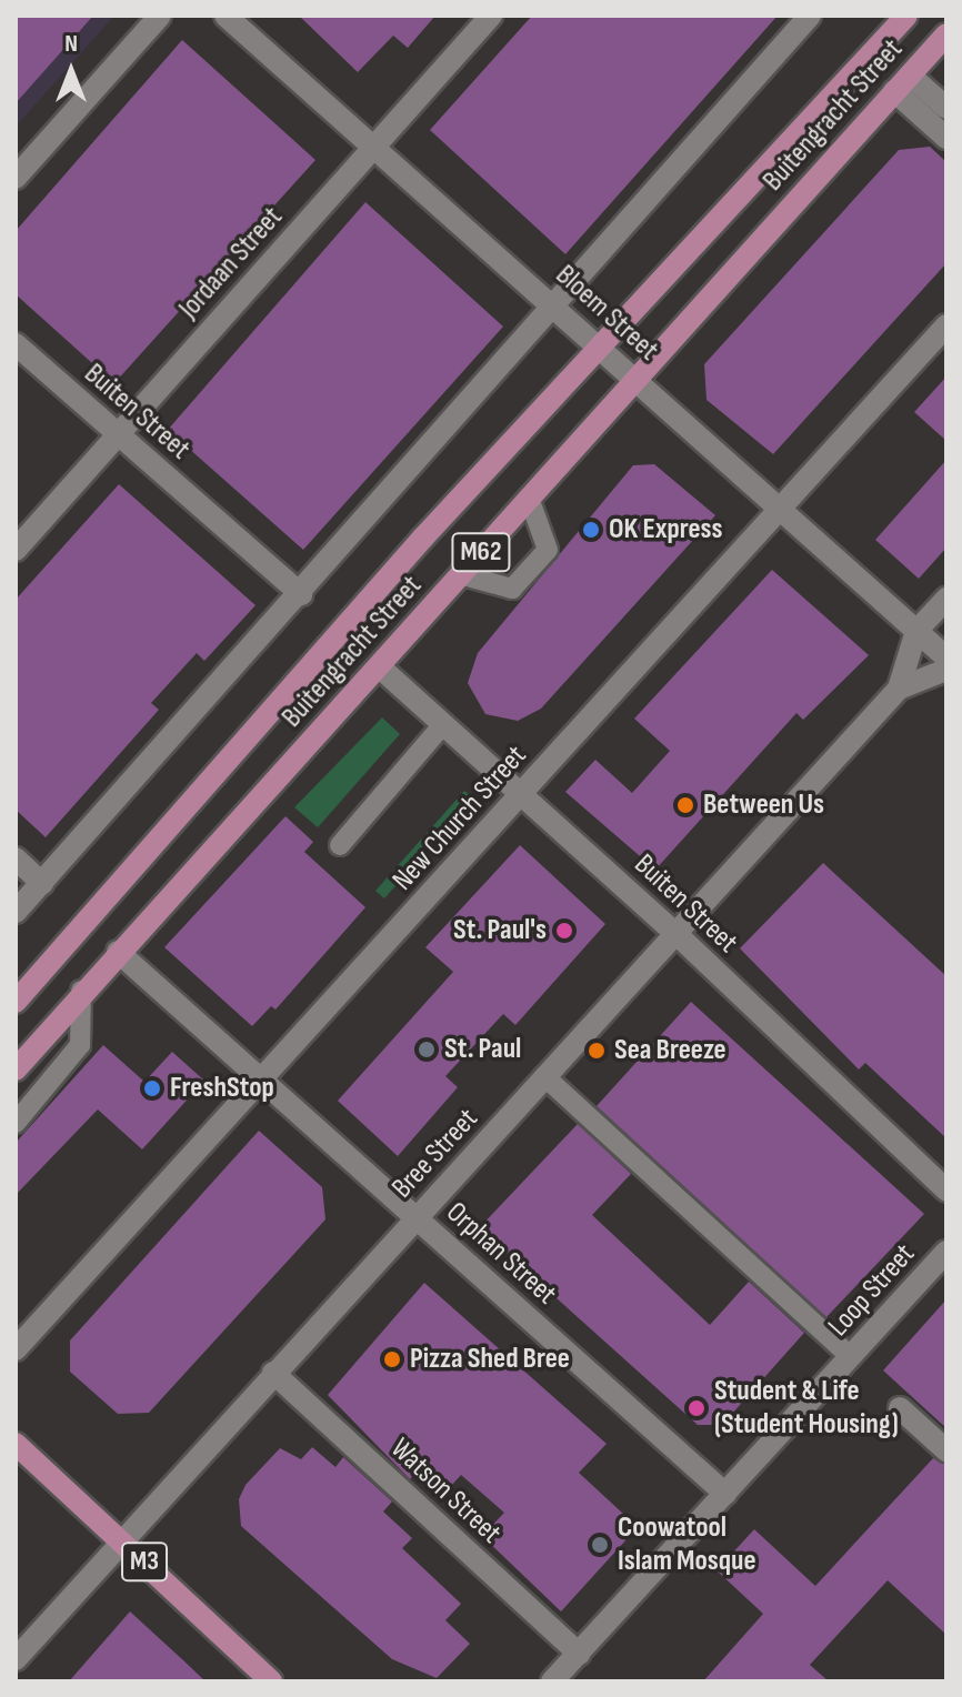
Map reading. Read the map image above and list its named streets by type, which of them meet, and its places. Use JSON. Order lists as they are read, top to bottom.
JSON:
{
  "streets": {
    "main road": ["Buitengracht Street", "M62", "M3"],
    "street": [
      "Jordaan Street",
      "Bloem Street",
      "Buiten Street",
      "New Church Street",
      "Bree Street",
      "Orphan Street",
      "Loop Street",
      "Watson Street"
    ]
  },
  "crossings": [
    ["Buitengracht Street", "Bloem Street"],
    ["Buitengracht Street", "Buiten Street"],
    ["Buitengracht Street", "Orphan Street"],
    ["Jordaan Street", "Bloem Street"],
    ["Jordaan Street", "Buiten Street"],
    ["Bloem Street", "New Church Street"],
    ["Bloem Street", "Bree Street"],
    ["Buiten Street", "New Church Street"],
    ["Buiten Street", "Bree Street"],
    ["New Church Street", "Orphan Street"],
    ["Bree Street", "Orphan Street"],
    ["Bree Street", "Watson Street"],
    ["Bree Street", "M3"],
    ["Orphan Street", "Loop Street"],
    ["Loop Street", "Watson Street"]
  ],
  "places": [
    "OK Express",
    "Between Us",
    "St. Paul's",
    "St. Paul",
    "Sea Breeze",
    "FreshStop",
    "Pizza Shed Bree",
    "Student & Life (Student Housing)",
    "Coowatool Islam Mosque"
  ],
  "north": "top"
}
